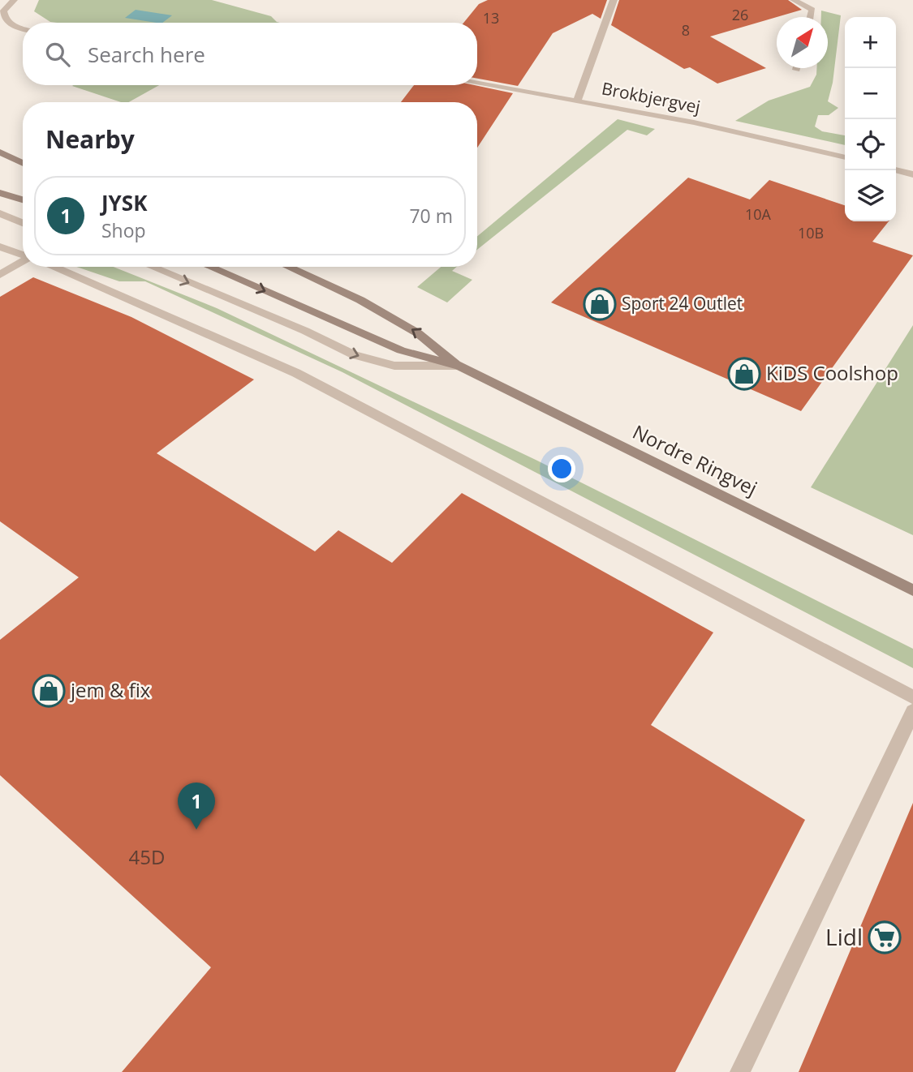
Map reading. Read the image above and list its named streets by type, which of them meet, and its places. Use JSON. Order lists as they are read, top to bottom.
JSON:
{
  "streets": {
    "main road": ["Nordre Ringvej"],
    "street": ["Brokbjergvej"]
  },
  "places": {
    "shop": ["Sport 24 Outlet", "KiDS Coolshop", "jem & fix"],
    "supermarket": ["Lidl"]
  },
  "house_numbers": [
    "26",
    "13",
    "8",
    "10A",
    "10B",
    "45D"
  ],
  "north": "top right",
  "page": {
    "map_buttons": ["+", "−"],
    "search": "Search here",
    "heading": "Nearby",
    "list": [
      {
        "mark": "1",
        "name": "JYSK",
        "note": "Shop",
        "value": "70 m"
      }
    ],
    "pins": "1"
  }
}
